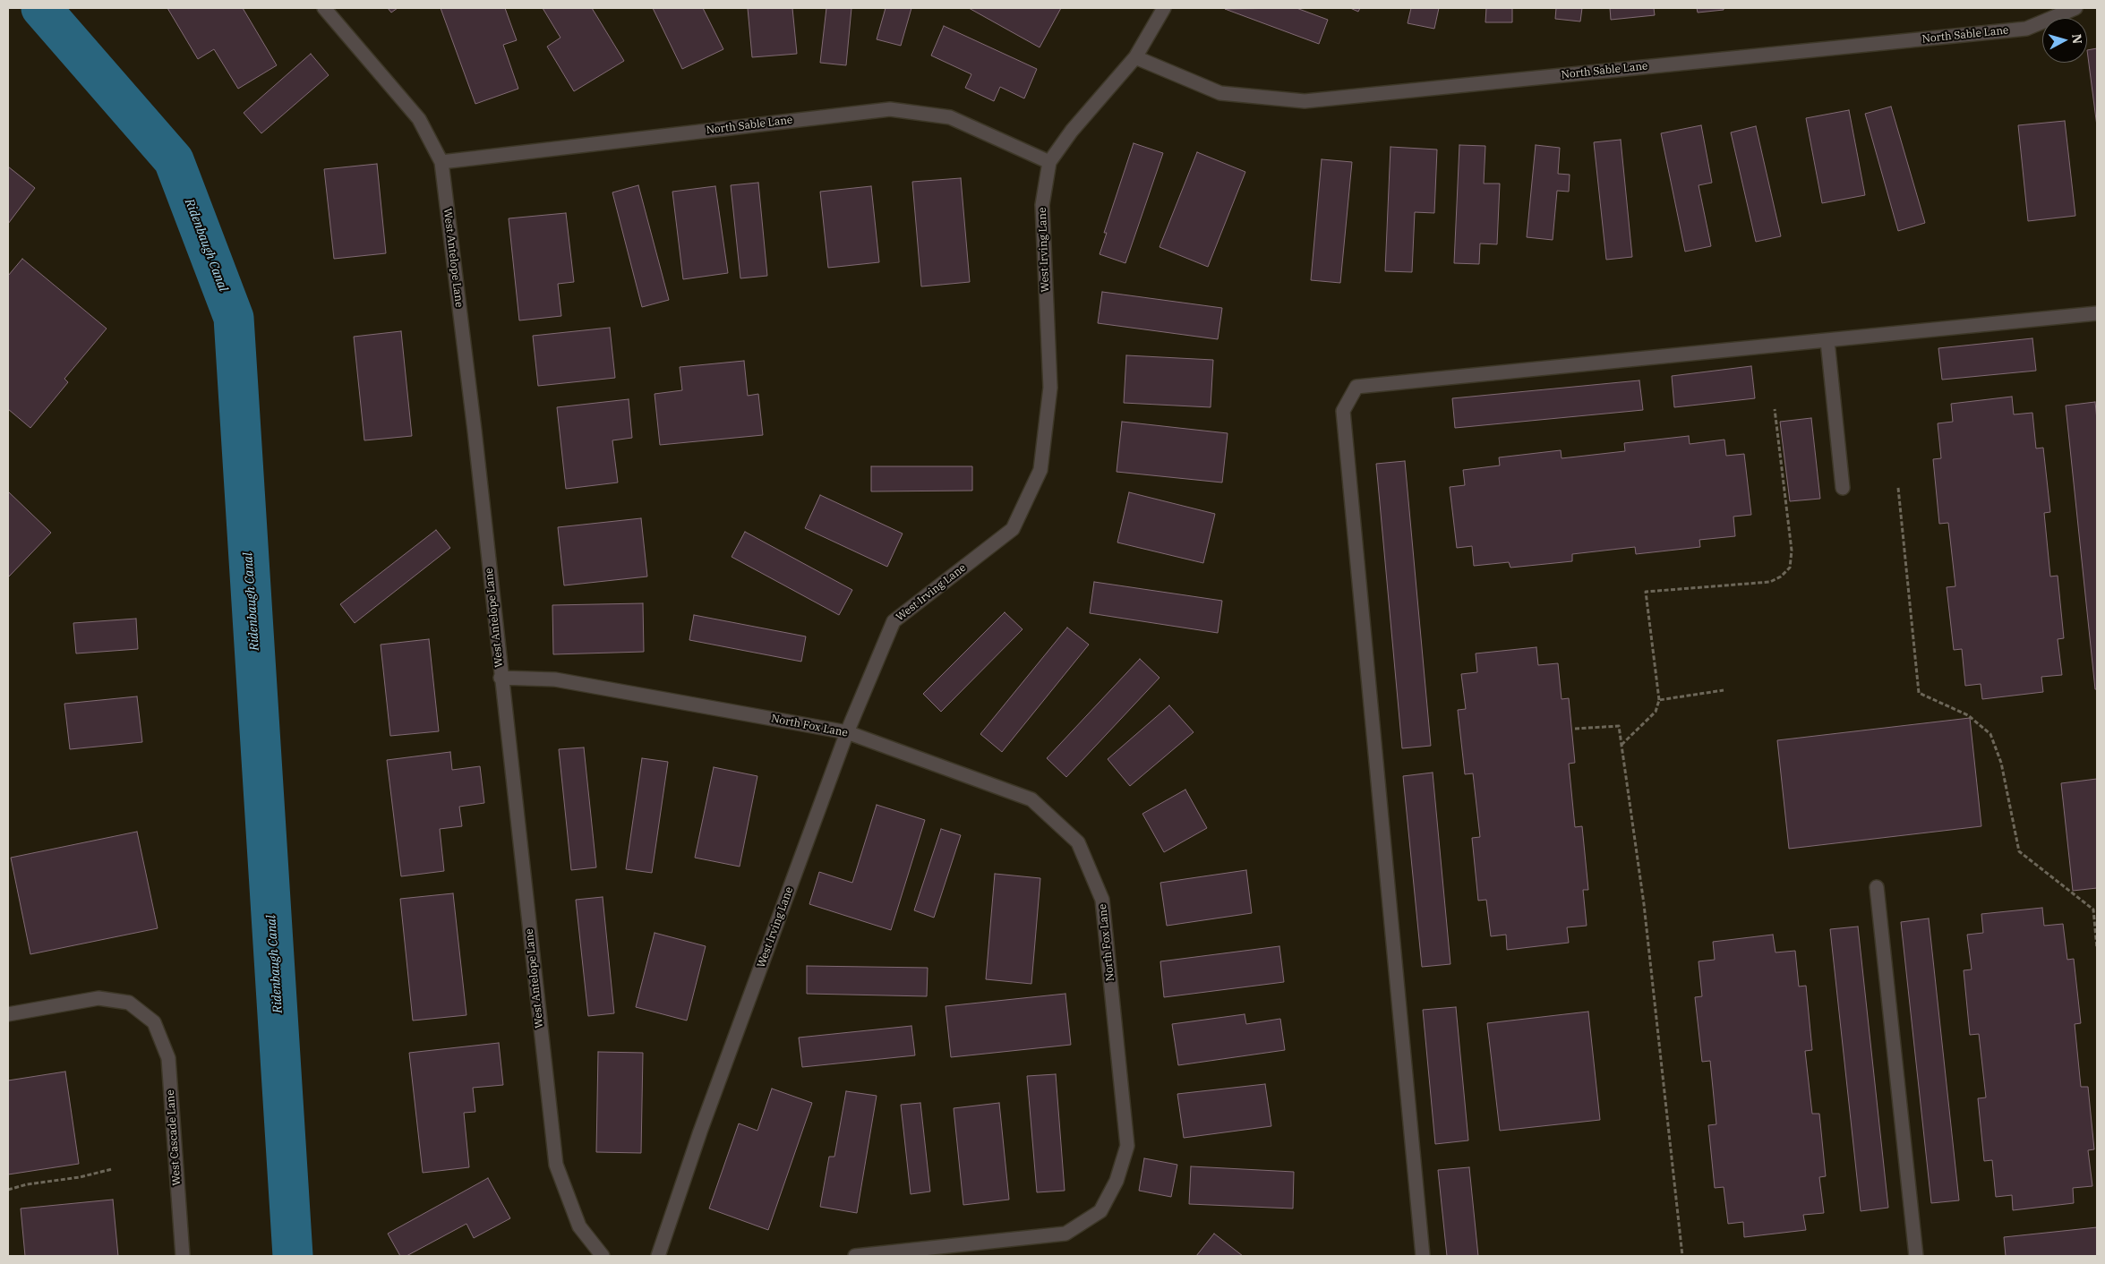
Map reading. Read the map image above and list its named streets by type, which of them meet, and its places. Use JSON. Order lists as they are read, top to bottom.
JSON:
{
  "streets": {
    "street": [
      "North Sable Lane",
      "West Irving Lane",
      "West Antelope Lane",
      "North Fox Lane",
      "West Cascade Lane"
    ]
  },
  "crossings": [
    ["North Sable Lane", "West Irving Lane"],
    ["North Sable Lane", "West Antelope Lane"],
    ["West Irving Lane", "North Fox Lane"],
    ["West Antelope Lane", "North Fox Lane"]
  ],
  "water": ["Ridenbaugh Canal"],
  "north": "right"
}
